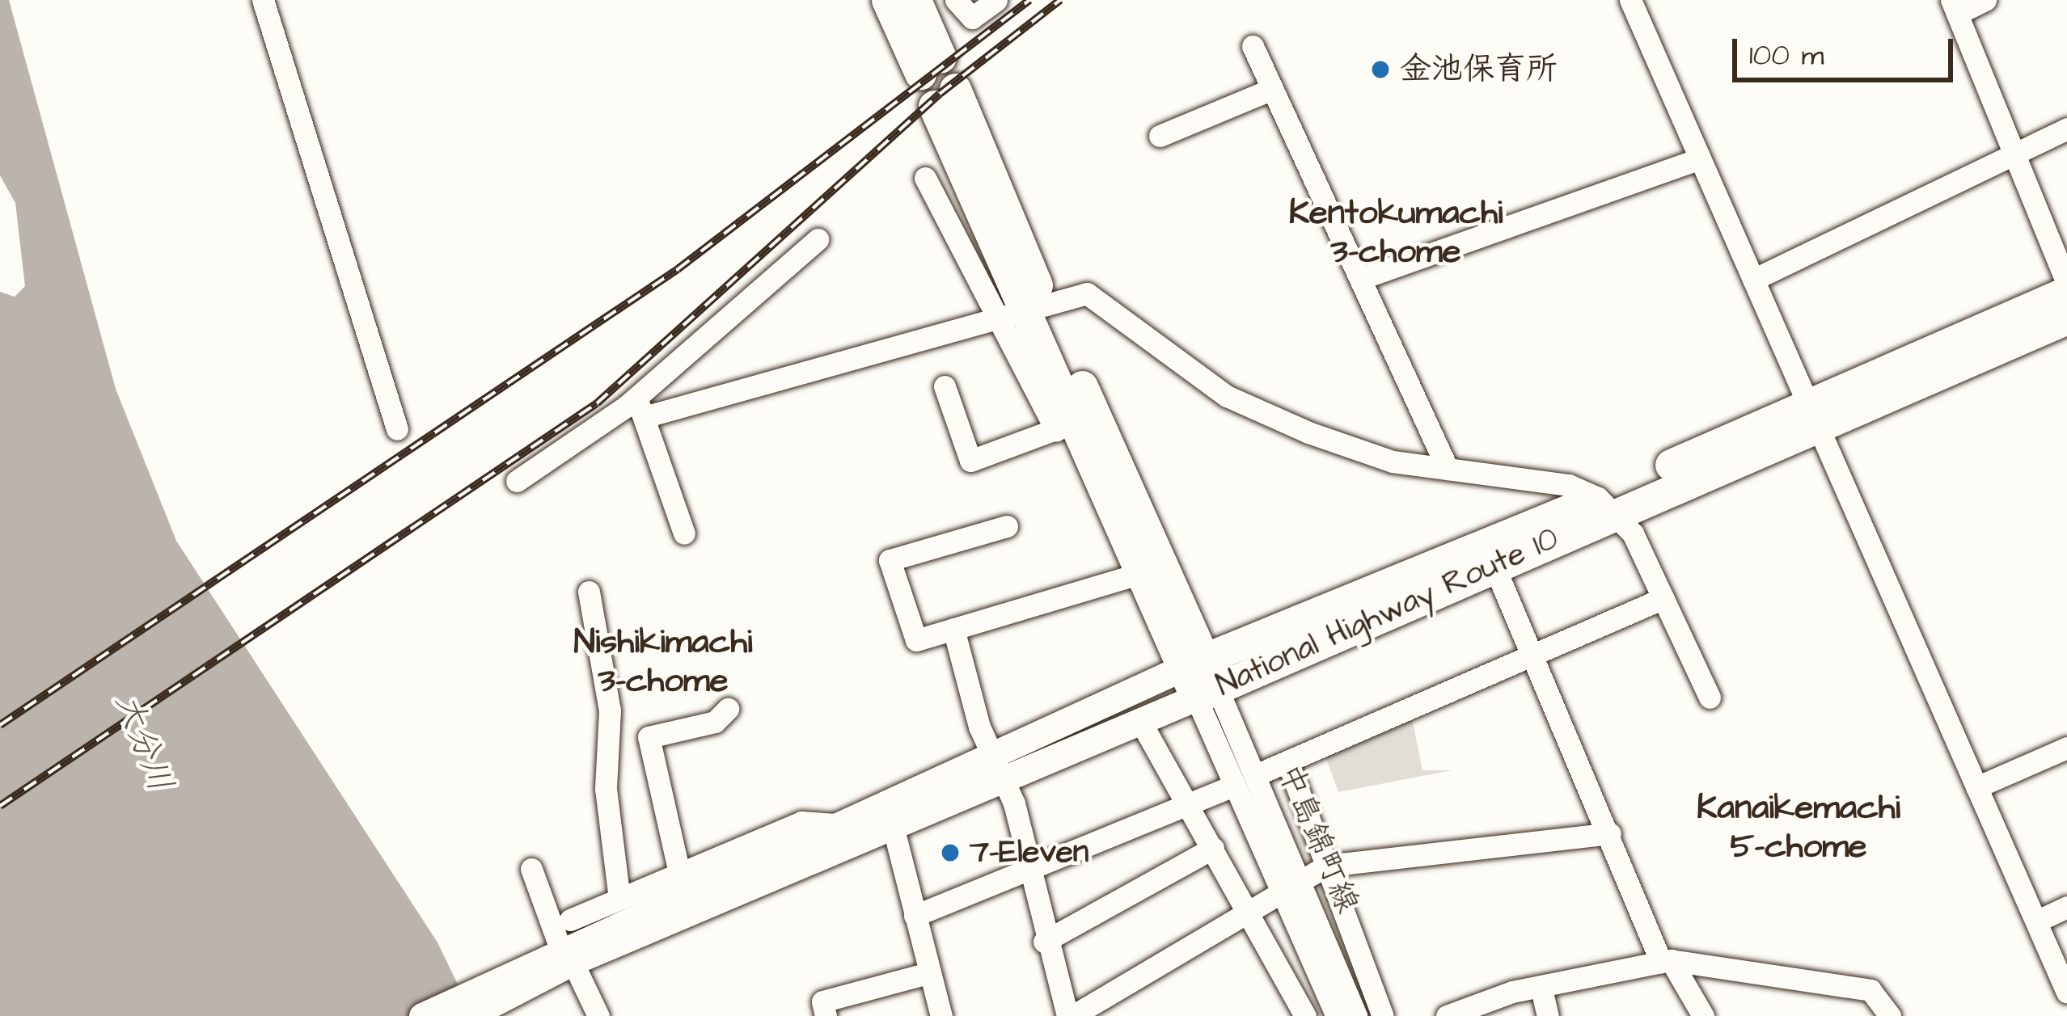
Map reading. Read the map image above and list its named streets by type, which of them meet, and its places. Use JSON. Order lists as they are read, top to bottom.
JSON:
{
  "streets": {
    "highway": ["National Highway Route 10"],
    "street": ["中島錦町線"]
  },
  "crossings": [
    ["National Highway Route 10", "中島錦町線"]
  ],
  "districts": ["Kentokumachi 3-chome", "Nishikimachi 3-chome", "Kanaikemachi 5-chome"],
  "water": ["大分川"],
  "places": ["金池保育所", "7-Eleven"],
  "scale_bar": "100 m"
}
